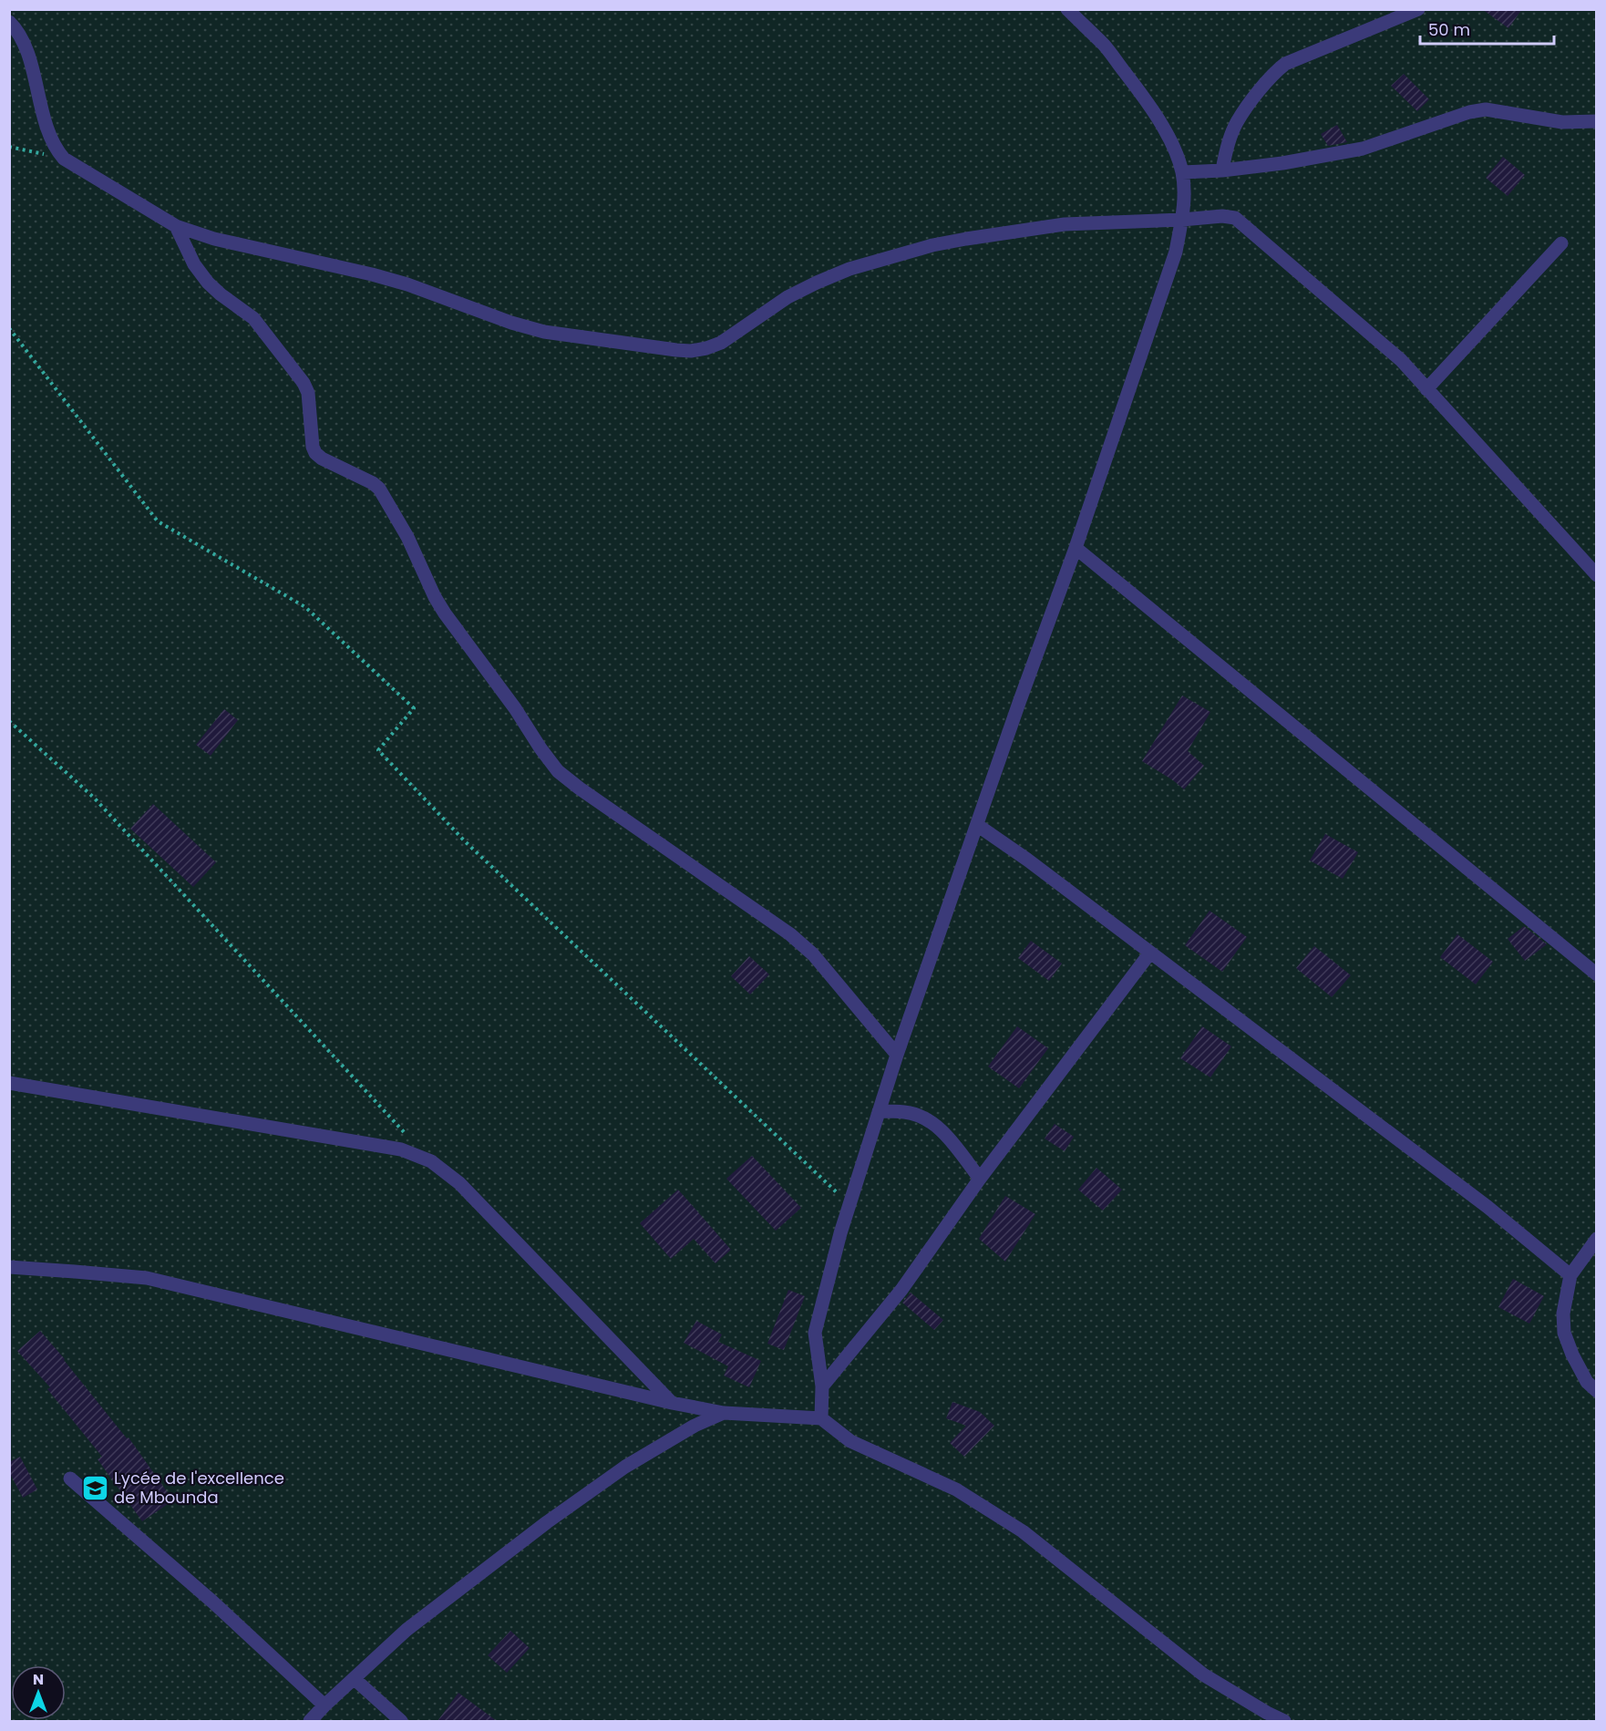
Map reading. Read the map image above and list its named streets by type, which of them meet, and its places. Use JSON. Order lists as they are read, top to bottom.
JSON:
{
  "places": {
    "school or university": ["Lycée de l'excellence de Mbounda"]
  },
  "scale_bar": "50 m",
  "north": "top"
}
